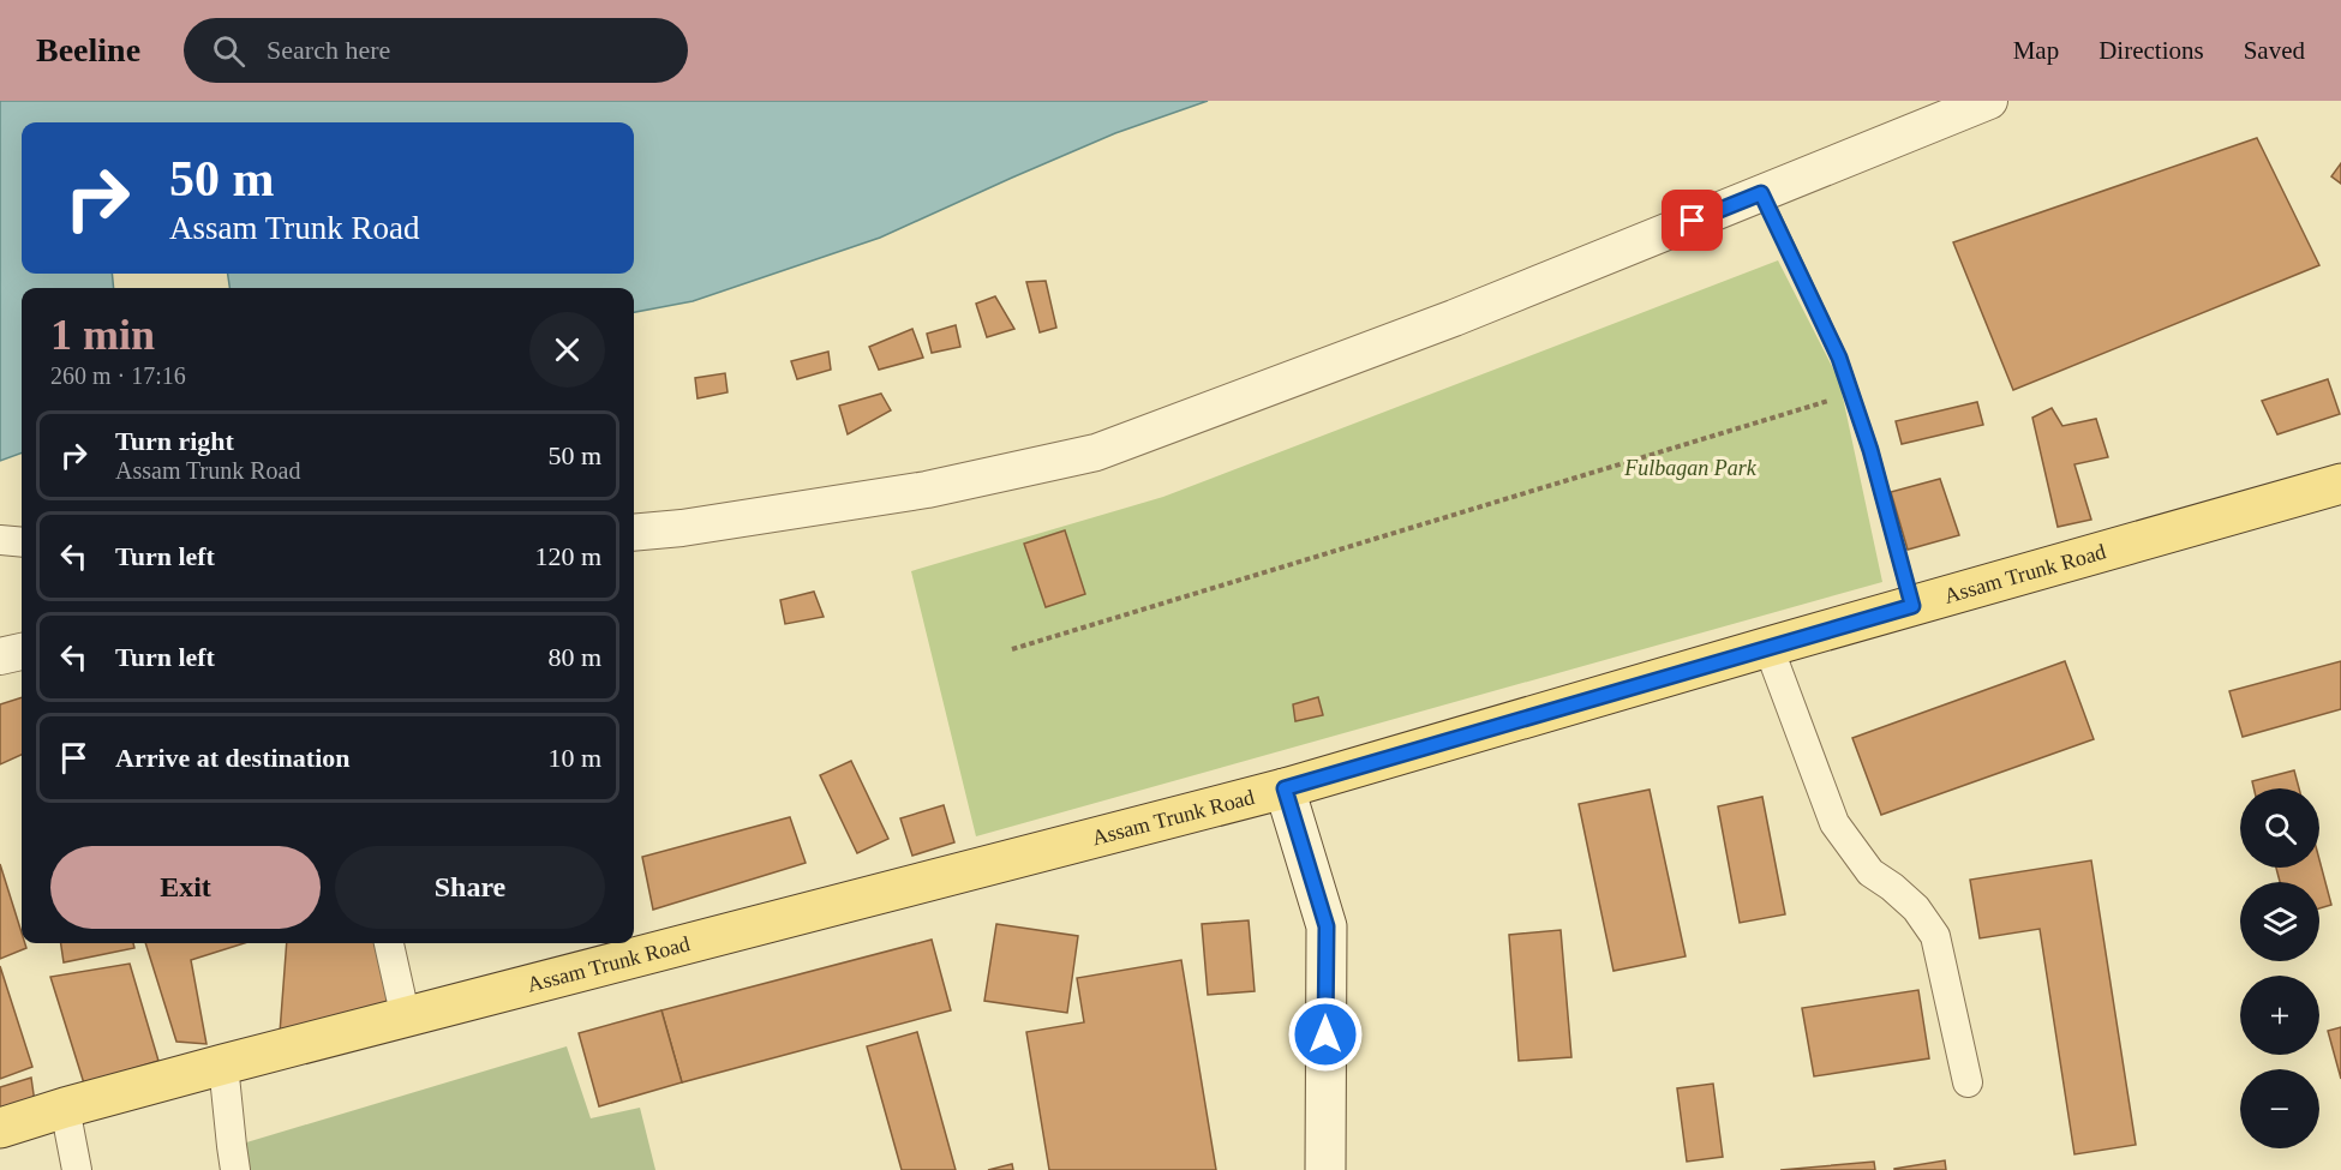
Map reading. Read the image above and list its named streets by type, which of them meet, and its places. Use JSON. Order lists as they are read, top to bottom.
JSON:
{
  "streets": {
    "main road": ["Assam Trunk Road"]
  },
  "parks": ["Fulbagan Park"],
  "page": {
    "header": "Beeline",
    "search": "Search here",
    "nav": ["Map", "Directions", "Saved"],
    "turn": ["50 m", "Assam Trunk Road"],
    "heading": ["1 min", "260 m · 17:16"],
    "list": [
      {
        "name": "Turn right",
        "note": "Assam Trunk Road",
        "value": "50 m"
      },
      {
        "name": "Turn left",
        "value": "120 m"
      },
      {
        "name": "Turn left",
        "value": "80 m"
      },
      {
        "name": "Arrive at destination",
        "value": "10 m"
      }
    ],
    "map_buttons": ["+", "−"],
    "buttons": ["Exit", "Share"]
  }
}
